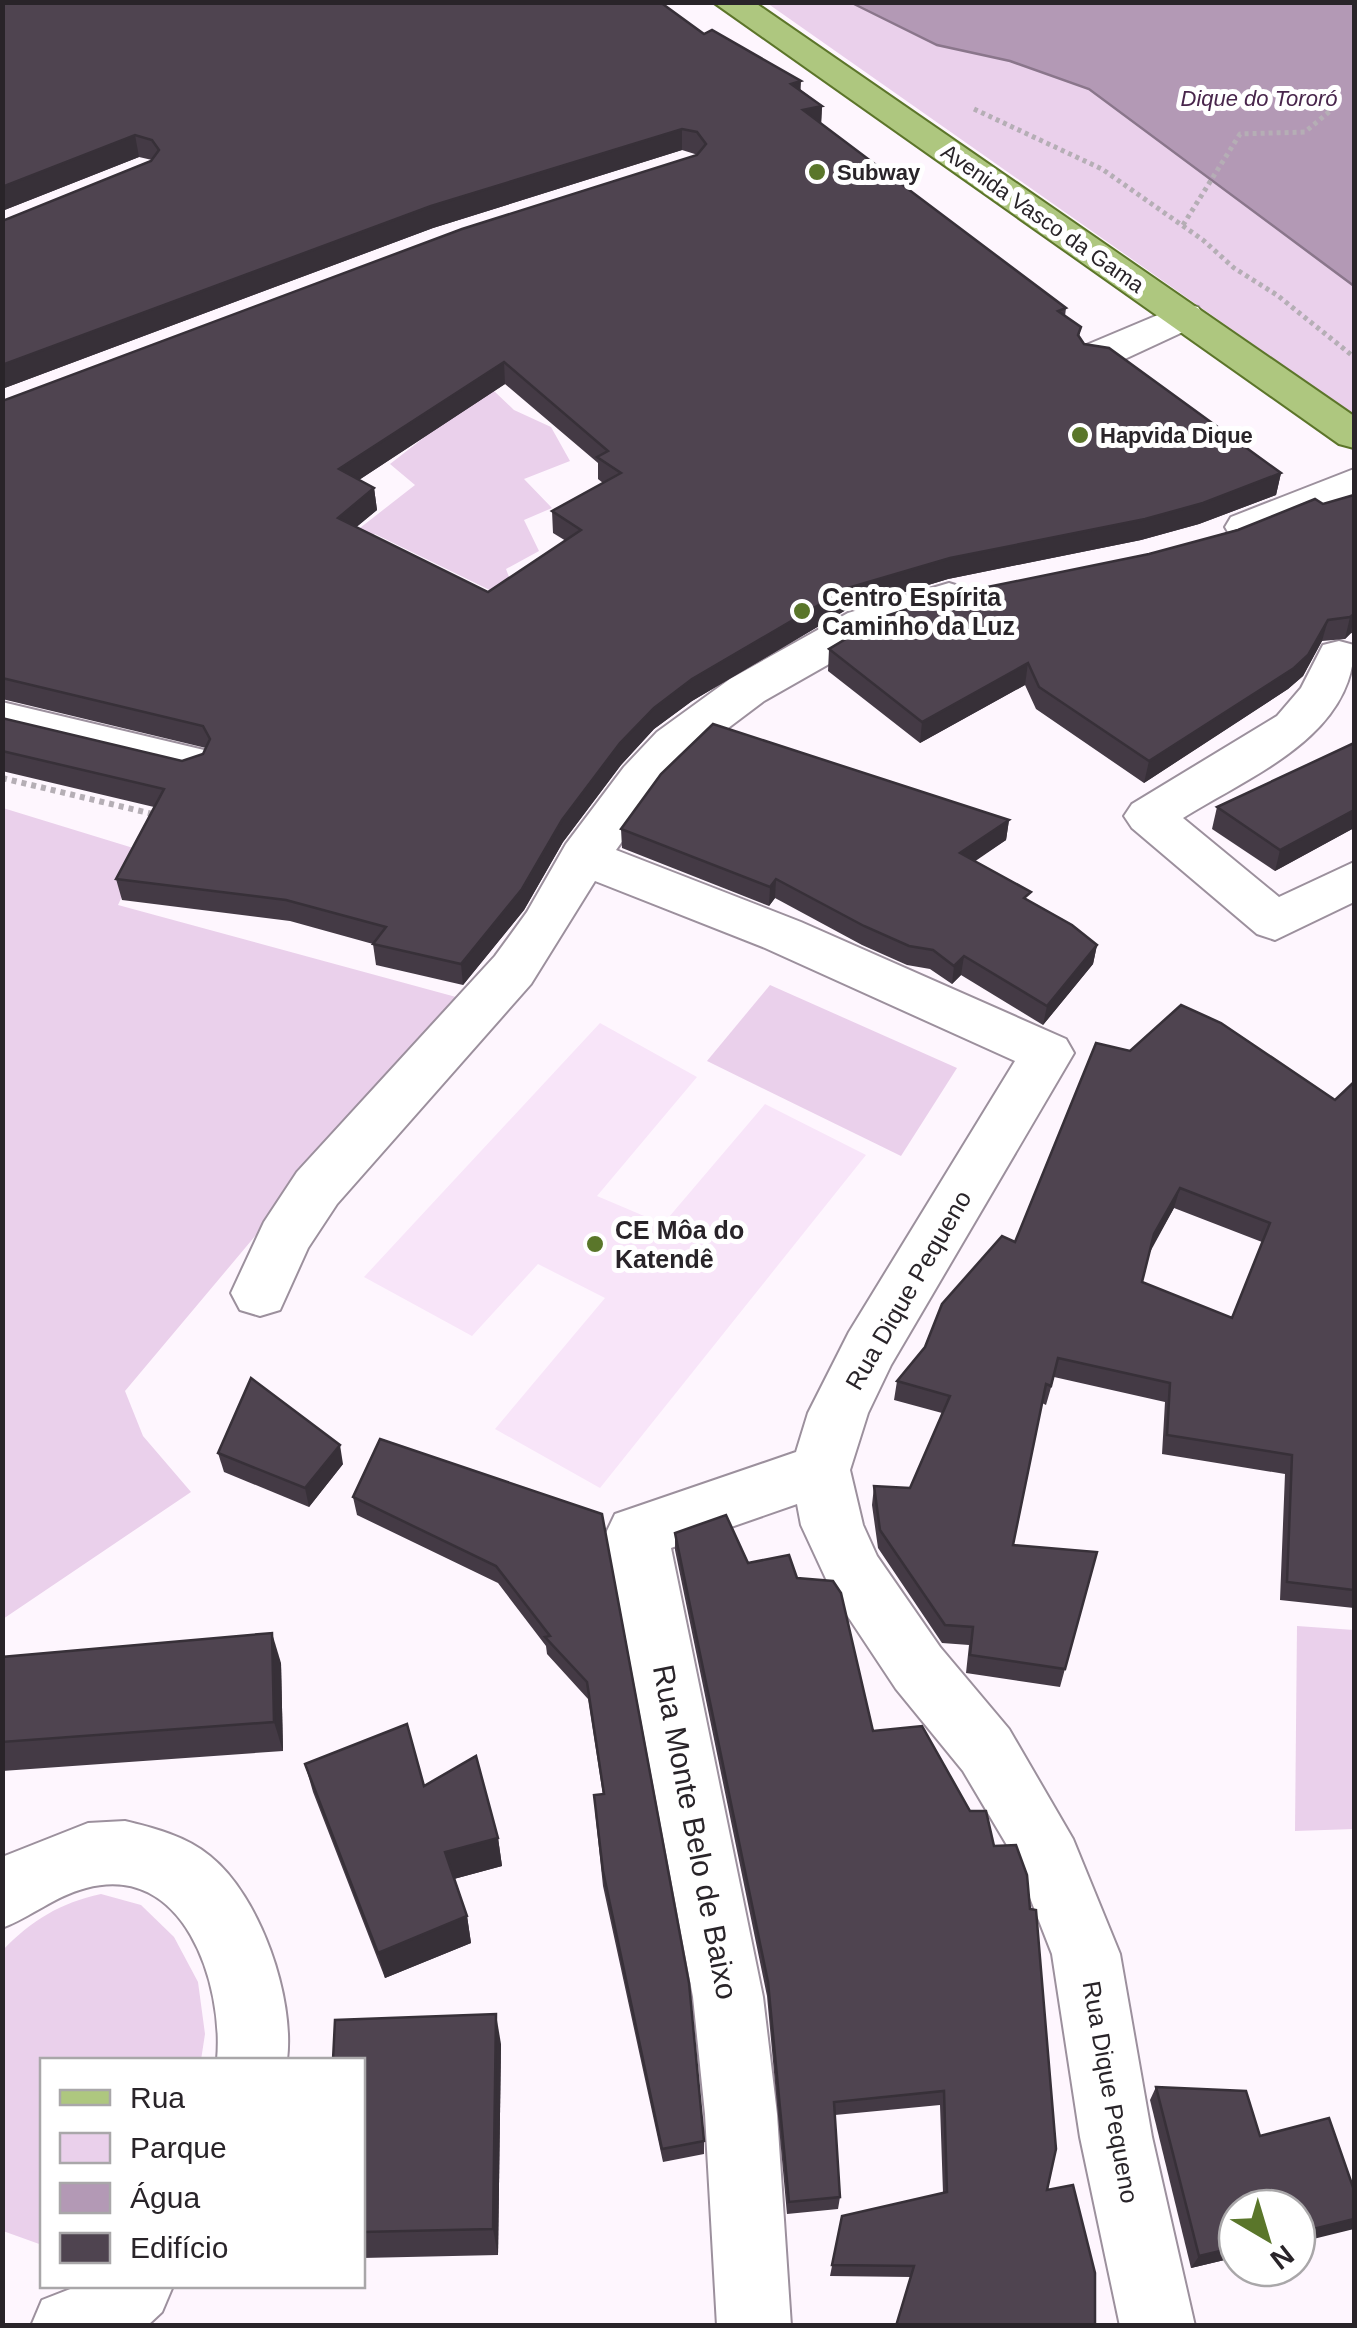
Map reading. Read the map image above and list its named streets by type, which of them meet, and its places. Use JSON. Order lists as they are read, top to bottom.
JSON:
{
  "streets": {
    "main road": ["Avenida Vasco da Gama"],
    "street": ["Rua Dique Pequeno", "Rua Monte Belo de Baixo"]
  },
  "crossings": [
    ["Rua Dique Pequeno", "Rua Monte Belo de Baixo"]
  ],
  "water": ["Dique do Tororó"],
  "places": [
    "Subway",
    "Hapvida Dique",
    "Centro Espírita Caminho da Luz",
    "CE Môa do Katendê"
  ],
  "legend": [
    "Rua",
    "Parque",
    "Água",
    "Edifício"
  ],
  "north": "bottom right"
}
